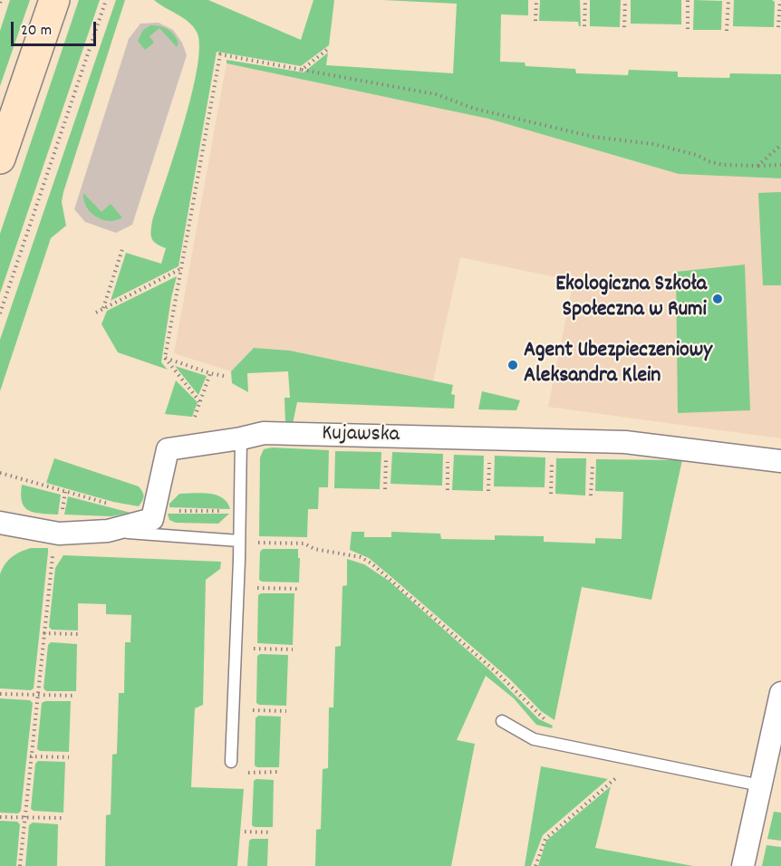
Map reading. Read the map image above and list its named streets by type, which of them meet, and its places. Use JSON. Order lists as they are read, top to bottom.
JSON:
{
  "streets": {
    "street": ["Kujawska"]
  },
  "places": ["Ekologiczna Szkoła Społeczna w Rumi", "Agent Ubezpieczeniowy Aleksandra Klein"],
  "scale_bar": "20 m"
}
